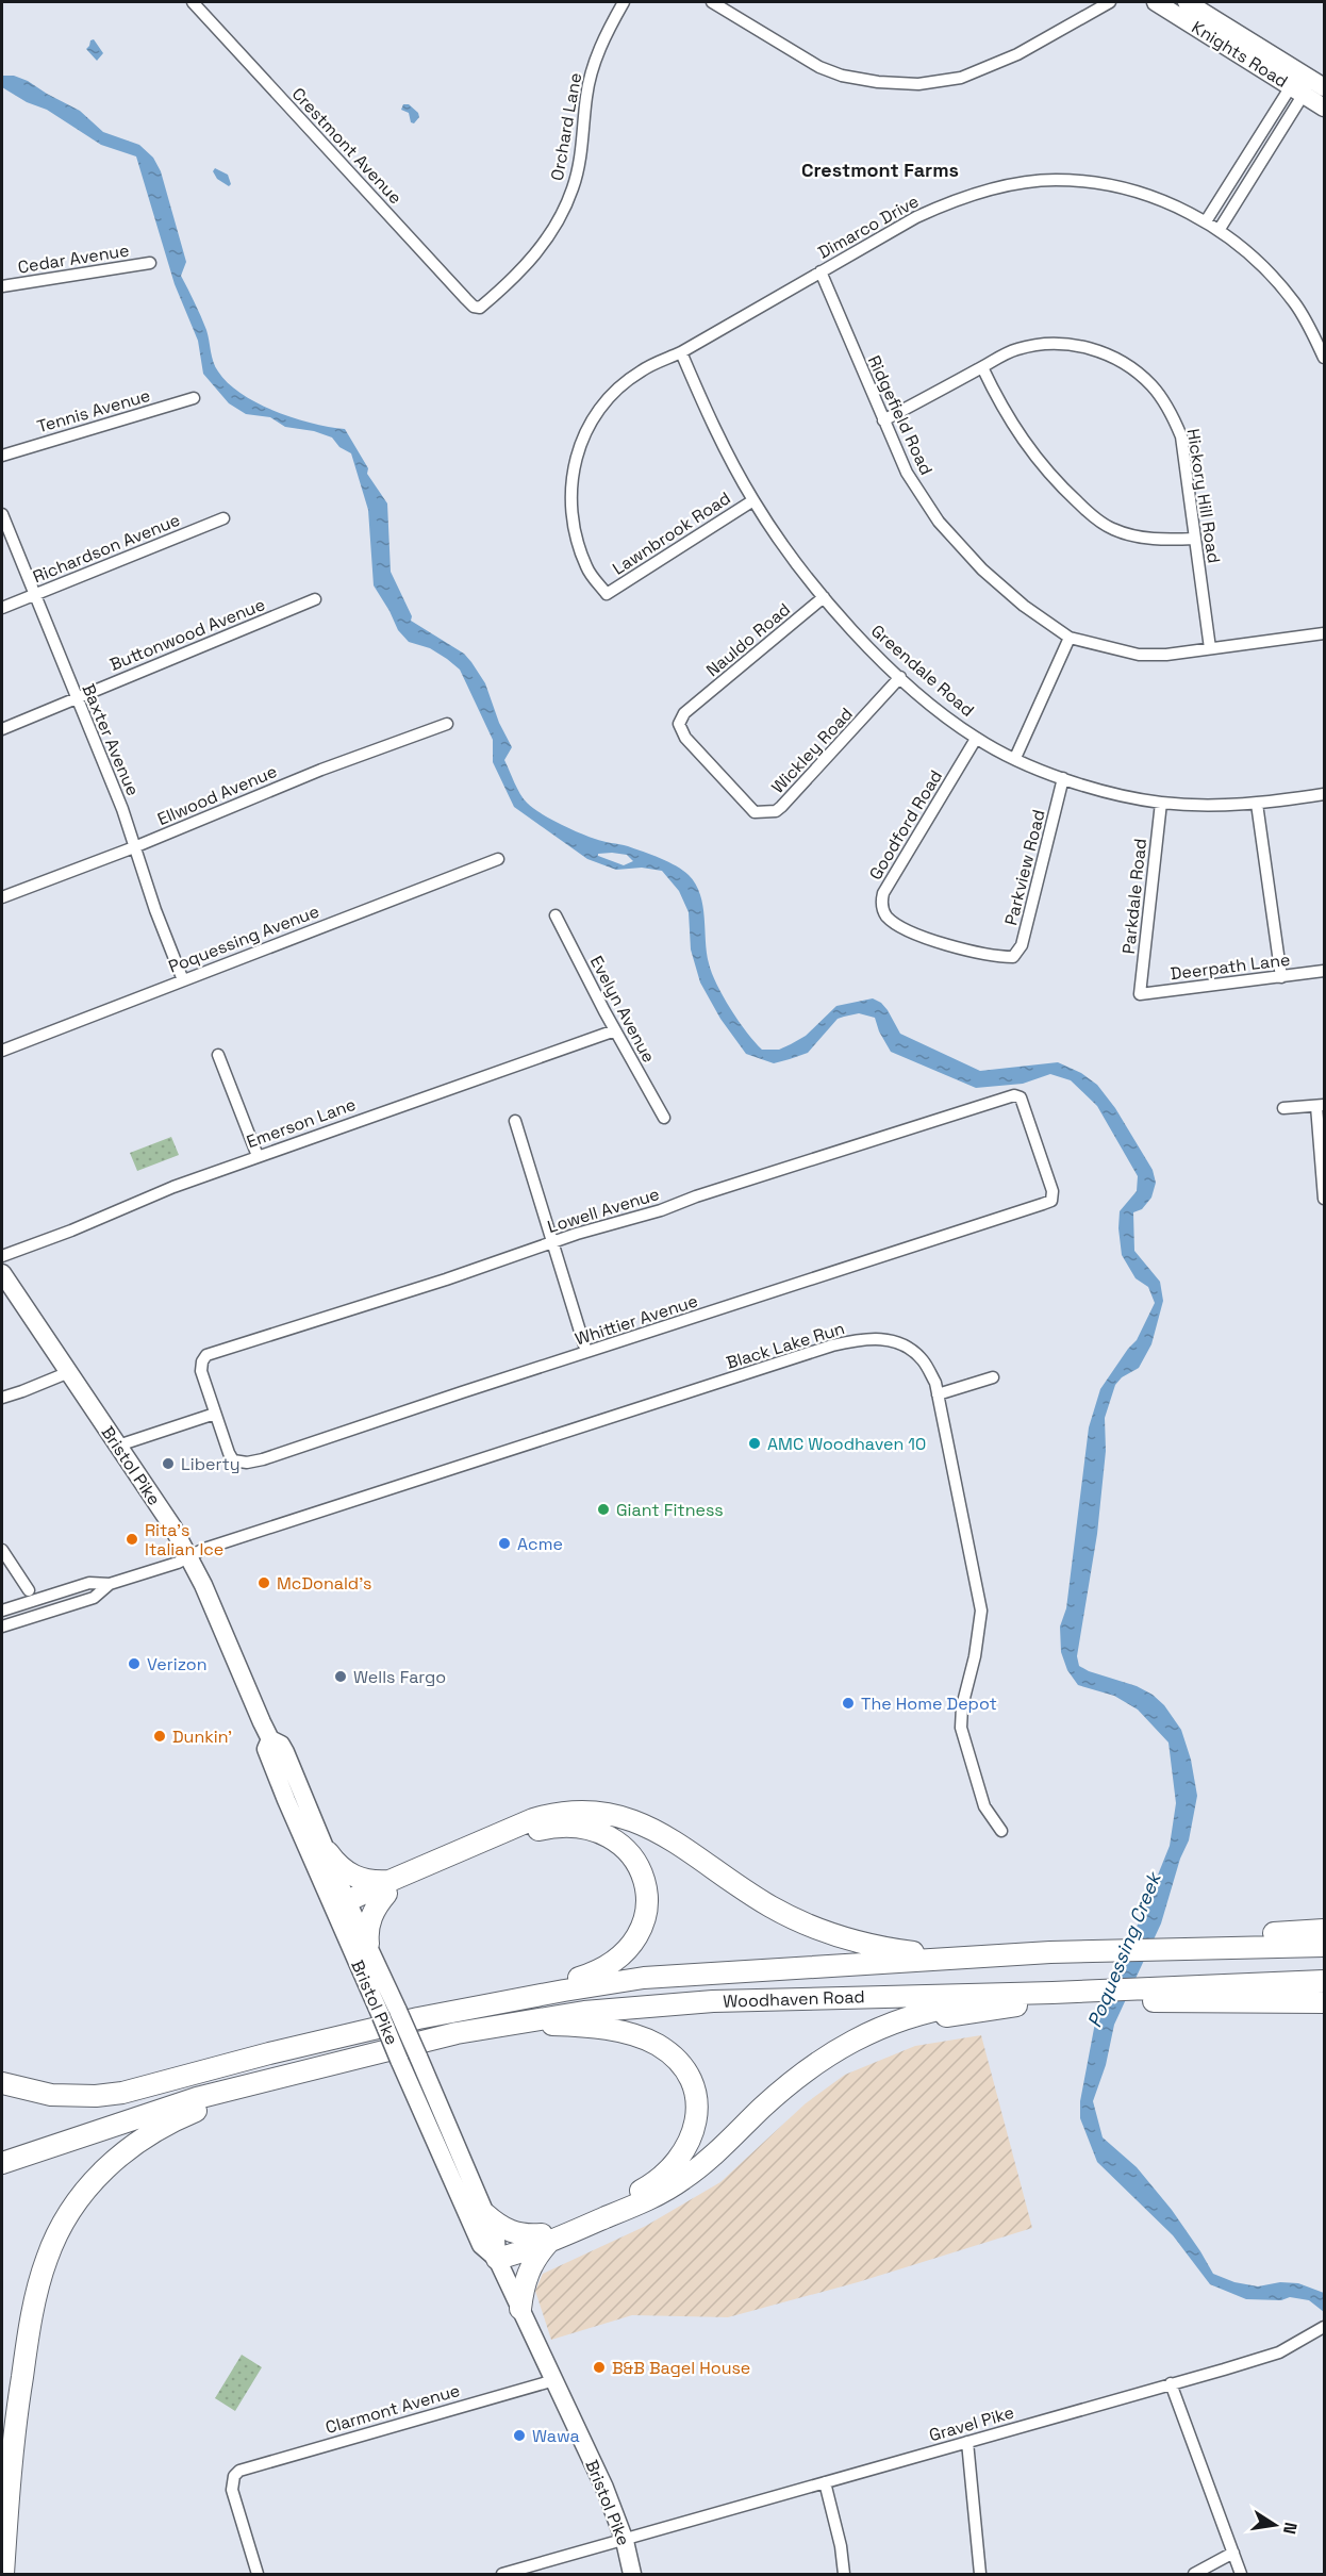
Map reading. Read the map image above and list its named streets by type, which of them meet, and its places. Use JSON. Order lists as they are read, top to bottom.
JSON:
{
  "streets": {
    "highway": ["Woodhaven Road"],
    "main road": ["Knights Road", "Bristol Pike"],
    "street": [
      "Orchard Lane",
      "Crestmont Avenue",
      "Dimarco Drive",
      "Cedar Avenue",
      "Tennis Avenue",
      "Ridgefield Road",
      "Hickory Hill Road",
      "Lawnbrook Road",
      "Richardson Avenue",
      "Buttonwood Avenue",
      "Nauldo Road",
      "Greendale Road",
      "Baxter Avenue",
      "Wickley Road",
      "Ellwood Avenue",
      "Goodford Road",
      "Parkview Road",
      "Parkdale Road",
      "Poquessing Avenue",
      "Deerpath Lane",
      "Evelyn Avenue",
      "Emerson Lane",
      "Lowell Avenue",
      "Whittier Avenue",
      "Black Lake Run",
      "Clarmont Avenue",
      "Gravel Pike"
    ]
  },
  "crossings": [
    ["Orchard Lane", "Crestmont Avenue"],
    ["Dimarco Drive", "Ridgefield Road"],
    ["Dimarco Drive", "Lawnbrook Road"],
    ["Dimarco Drive", "Greendale Road"],
    ["Ridgefield Road", "Hickory Hill Road"],
    ["Lawnbrook Road", "Greendale Road"],
    ["Richardson Avenue", "Baxter Avenue"],
    ["Buttonwood Avenue", "Baxter Avenue"],
    ["Nauldo Road", "Greendale Road"],
    ["Nauldo Road", "Wickley Road"],
    ["Greendale Road", "Wickley Road"],
    ["Greendale Road", "Goodford Road"],
    ["Greendale Road", "Parkview Road"],
    ["Greendale Road", "Parkdale Road"],
    ["Baxter Avenue", "Ellwood Avenue"],
    ["Baxter Avenue", "Poquessing Avenue"],
    ["Goodford Road", "Parkview Road"],
    ["Parkdale Road", "Deerpath Lane"],
    ["Evelyn Avenue", "Emerson Lane"],
    ["Lowell Avenue", "Whittier Avenue"],
    ["Black Lake Run", "Bristol Pike"],
    ["Bristol Pike", "Clarmont Avenue"],
    ["Bristol Pike", "Gravel Pike"]
  ],
  "districts": ["Crestmont Farms"],
  "water": ["Poquessing Creek"],
  "places": [
    "AMC Woodhaven 10",
    "Liberty",
    "Giant Fitness",
    "Rita's Italian Ice",
    "Acme",
    "McDonald's",
    "Verizon",
    "Wells Fargo",
    "The Home Depot",
    "Dunkin'",
    "B&B Bagel House",
    "Wawa"
  ],
  "north": "right"
}
